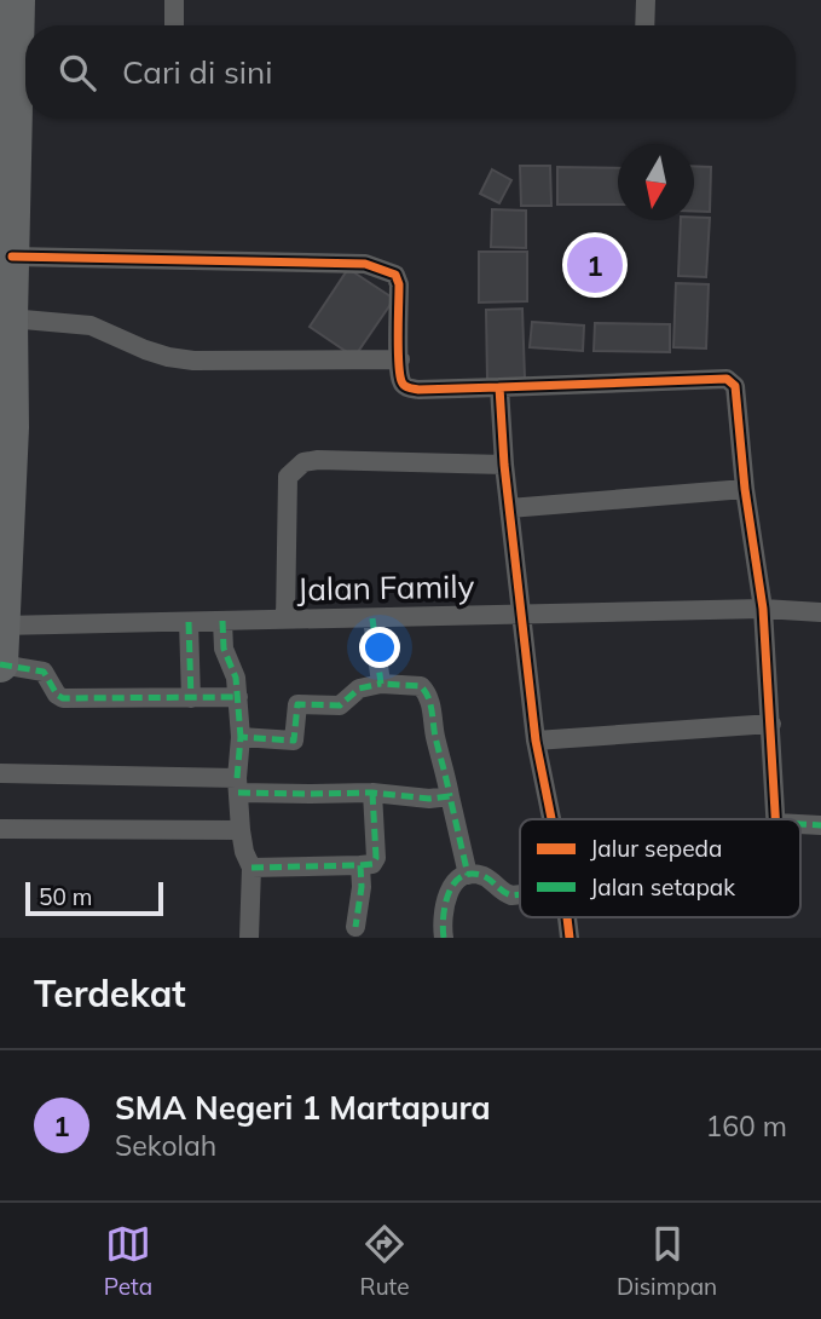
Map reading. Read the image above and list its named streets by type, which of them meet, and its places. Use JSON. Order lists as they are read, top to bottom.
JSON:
{
  "streets": {
    "street": ["Jalan Family"]
  },
  "legend": ["Jalur sepeda", "Jalan setapak"],
  "scale_bar": "50 m",
  "north": "bottom",
  "page": {
    "search": "Cari di sini",
    "pins": "1",
    "scale": "50 m",
    "heading": "Terdekat",
    "list": [
      {
        "mark": "1",
        "name": "SMA Negeri 1 Martapura",
        "note": "Sekolah",
        "value": "160 m"
      }
    ],
    "nav": ["Peta", "Rute", "Disimpan"]
  }
}
